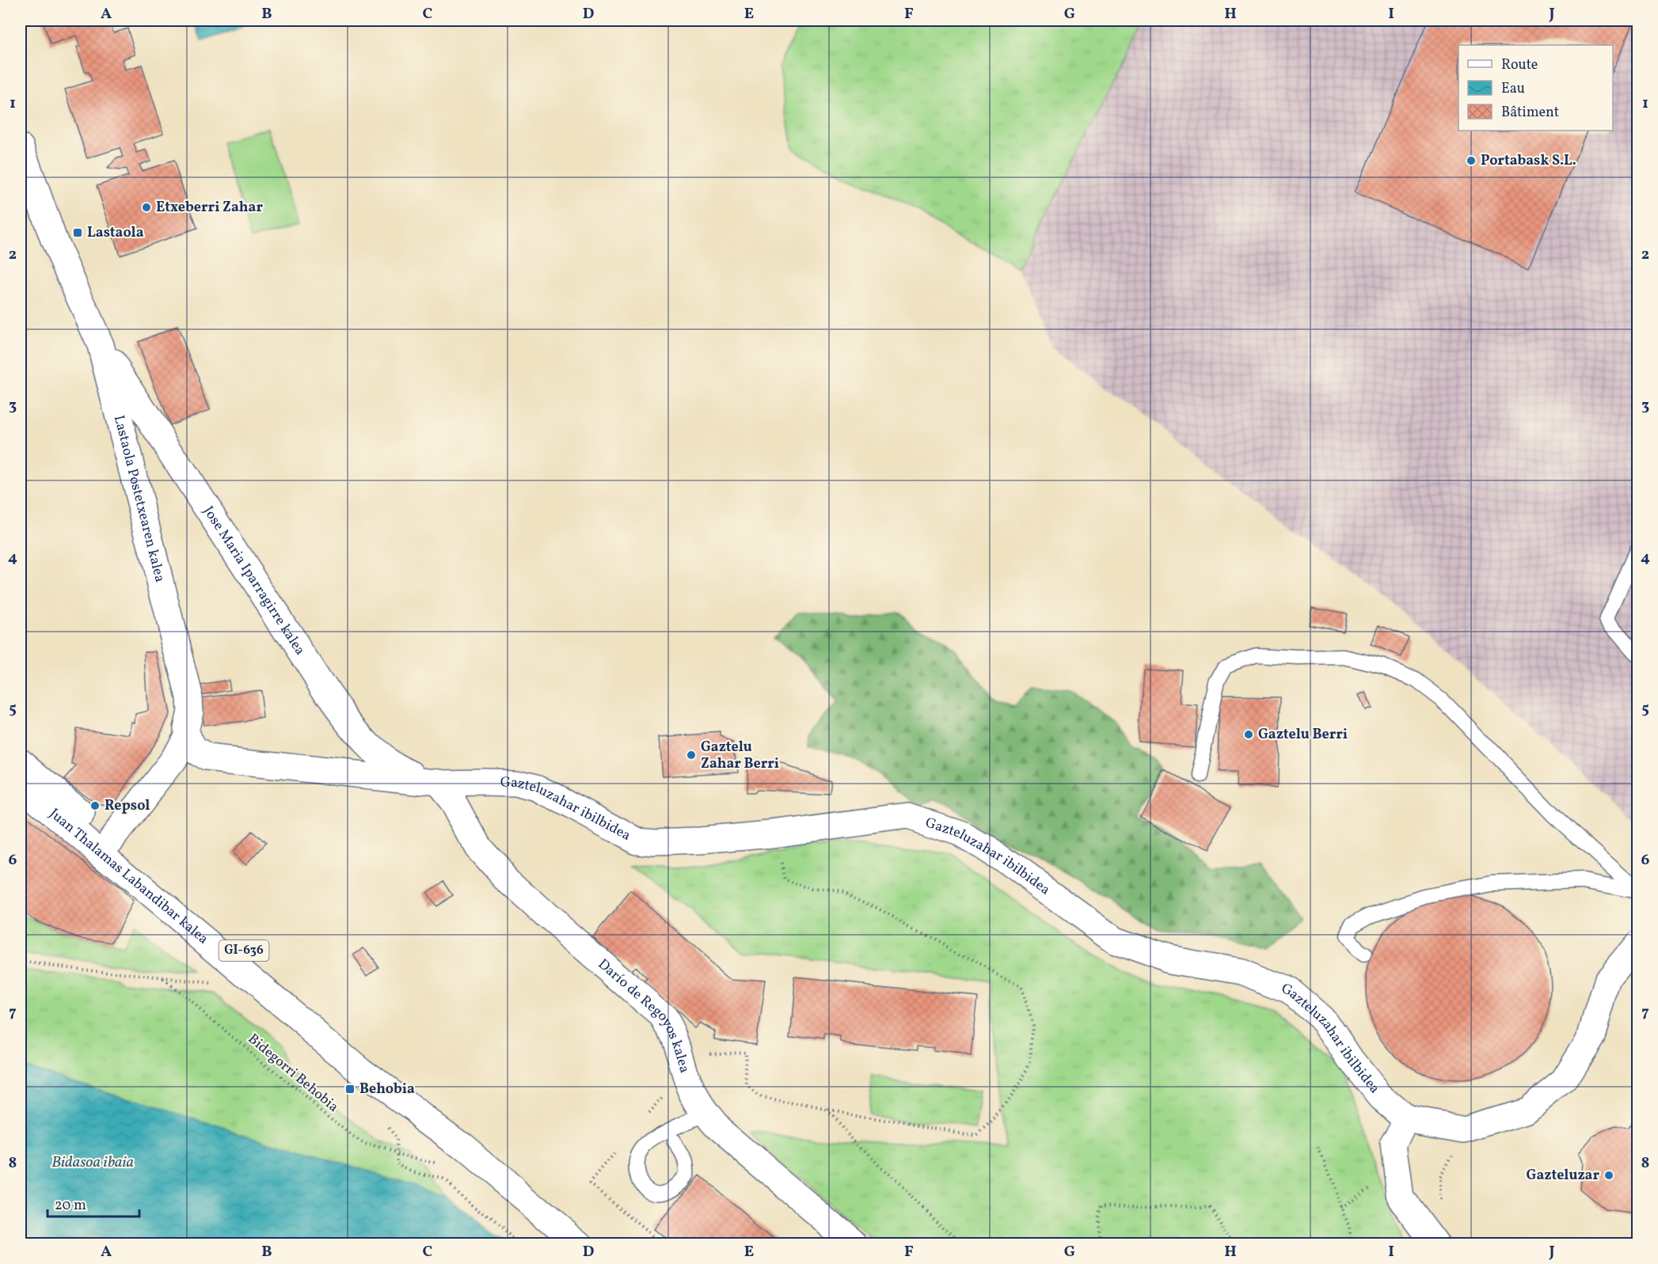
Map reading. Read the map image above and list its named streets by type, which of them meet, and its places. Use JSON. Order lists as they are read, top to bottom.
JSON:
{
  "streets": {
    "street": [
      "Lastaola Postetxearen kalea",
      "Jose Maria Iparragirre kalea",
      "Gazteluzahar ibilbidea",
      "Juan Thalamas Labandibar kalea",
      "GI-636",
      "Darío de Regoyos kalea"
    ],
    "path": ["Bidegorri Behobia"]
  },
  "crossings": [
    ["Lastaola Postetxearen kalea", "Jose Maria Iparragirre kalea"],
    ["Lastaola Postetxearen kalea", "Gazteluzahar ibilbidea"],
    ["Lastaola Postetxearen kalea", "Juan Thalamas Labandibar kalea"],
    ["Jose Maria Iparragirre kalea", "Gazteluzahar ibilbidea"],
    ["Jose Maria Iparragirre kalea", "Darío de Regoyos kalea"],
    ["Gazteluzahar ibilbidea", "Darío de Regoyos kalea"]
  ],
  "water": ["Bidasoa ibaia"],
  "places": {
    "other": [
      "Portabask S.L.",
      "Etxeberri Zahar",
      "Gaztelu Berri",
      "Gaztelu Zahar Berri",
      "Repsol",
      "Gazteluzar"
    ],
    "transit": ["Lastaola", "Behobia"]
  },
  "legend": ["Route", "Eau", "Bâtiment"],
  "scale_bar": "20 m",
  "grid": {
    "columns": [
      "A",
      "B",
      "C",
      "D",
      "E",
      "F",
      "G",
      "H",
      "I",
      "J"
    ],
    "rows": [
      "1",
      "2",
      "3",
      "4",
      "5",
      "6",
      "7",
      "8"
    ]
  }
}
